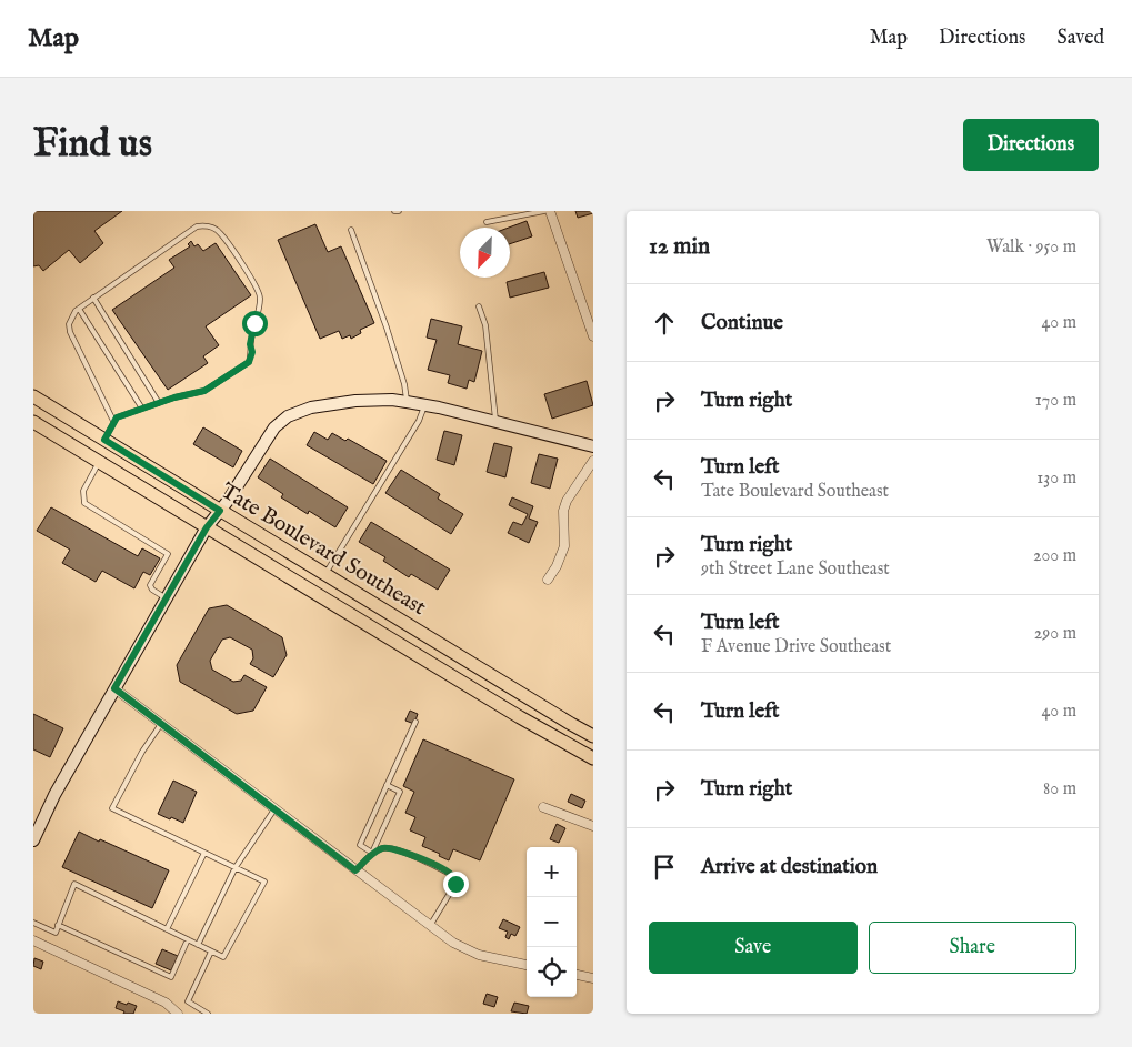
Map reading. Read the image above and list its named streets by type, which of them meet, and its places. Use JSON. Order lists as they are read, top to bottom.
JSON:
{
  "streets": {
    "main road": ["Tate Boulevard Southeast"]
  },
  "north": "bottom left",
  "page": {
    "header": "Map",
    "nav": ["Map", "Directions", "Saved"],
    "buttons": [
      "Directions",
      ["Save", "Share"]
    ],
    "title": "Find us",
    "heading": ["12 min", "Walk · 950 m"],
    "list": [
      ["Continue", "40 m"],
      ["Turn right", "170 m"],
      ["Turn left", "Tate Boulevard Southeast", "130 m"],
      ["Turn right", "9th Street Lane Southeast", "200 m"],
      ["Turn left", "F Avenue Drive Southeast", "290 m"],
      ["Turn left", "40 m"],
      ["Turn right", "80 m"],
      "Arrive at destination"
    ],
    "map_buttons": ["+", "−"]
  }
}
